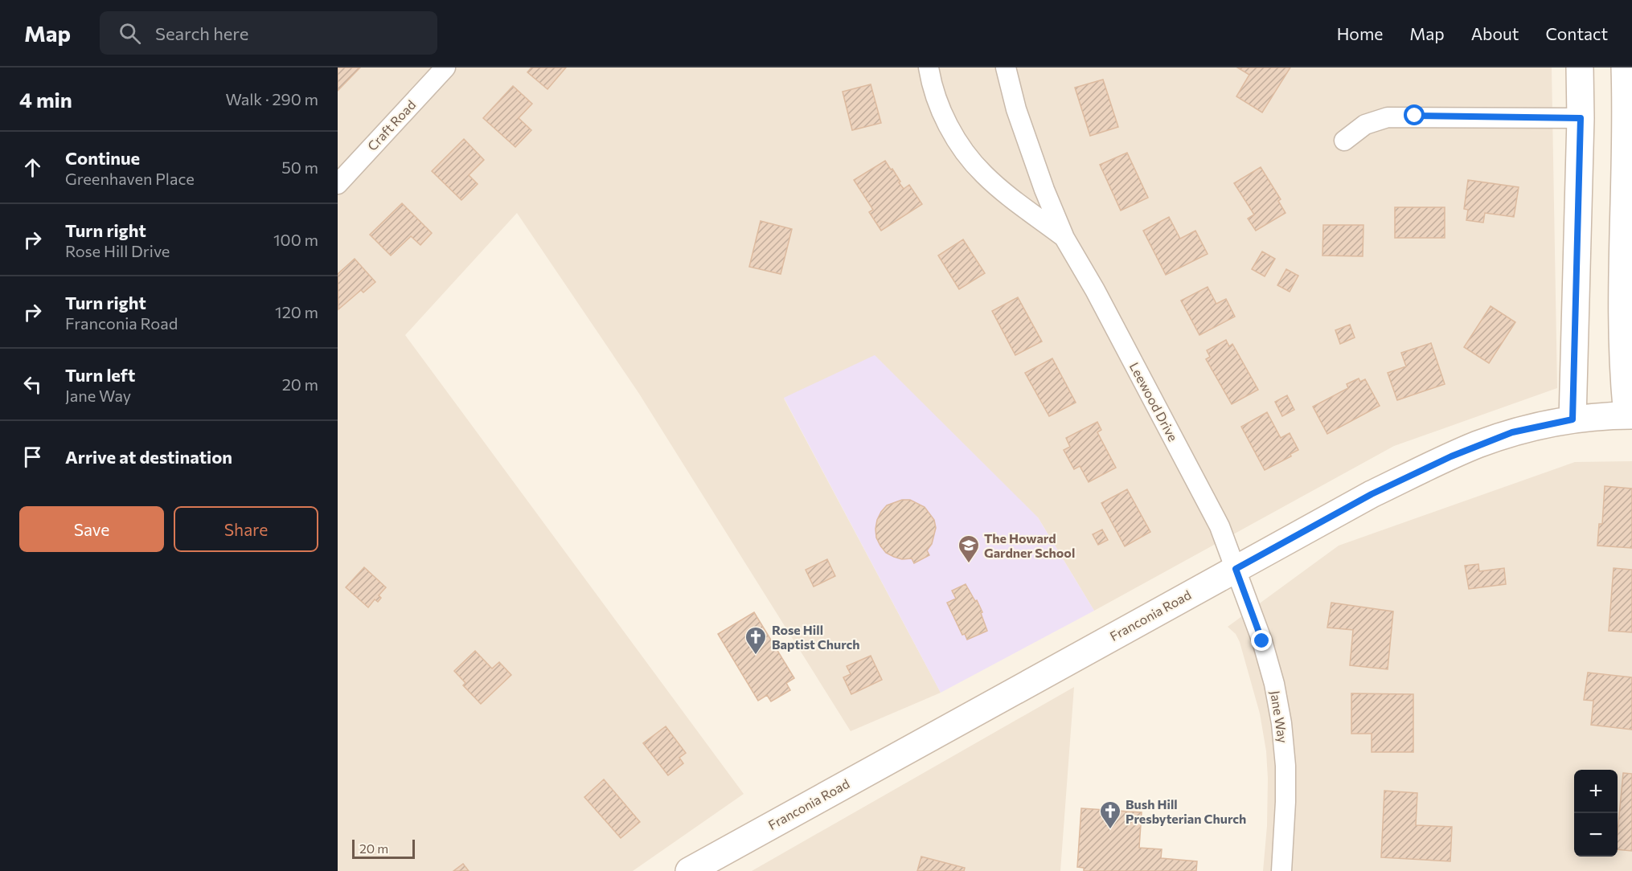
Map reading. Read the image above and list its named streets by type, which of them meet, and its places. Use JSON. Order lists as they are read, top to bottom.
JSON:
{
  "streets": {
    "main road": ["Franconia Road"],
    "street": ["Craft Road", "Leewood Drive", "Jane Way"]
  },
  "crossings": [
    ["Leewood Drive", "Franconia Road"],
    ["Leewood Drive", "Jane Way"],
    ["Franconia Road", "Jane Way"]
  ],
  "places": {
    "school or university": ["The Howard Gardner School"],
    "church": ["Rose Hill Baptist Church", "Bush Hill Presbyterian Church"]
  },
  "scale_bar": "20 m",
  "page": {
    "header": "Map",
    "search": "Search here",
    "nav": [
      "Home",
      "Map",
      "About",
      "Contact"
    ],
    "heading": ["4 min", "Walk · 290 m"],
    "list": [
      ["Continue", "Greenhaven Place", "50 m"],
      ["Turn right", "Rose Hill Drive", "100 m"],
      ["Turn right", "Franconia Road", "120 m"],
      ["Turn left", "Jane Way", "20 m"],
      "Arrive at destination"
    ],
    "buttons": ["Save", "Share"],
    "map_buttons": ["+", "−"],
    "scale": "20 m"
  }
}
